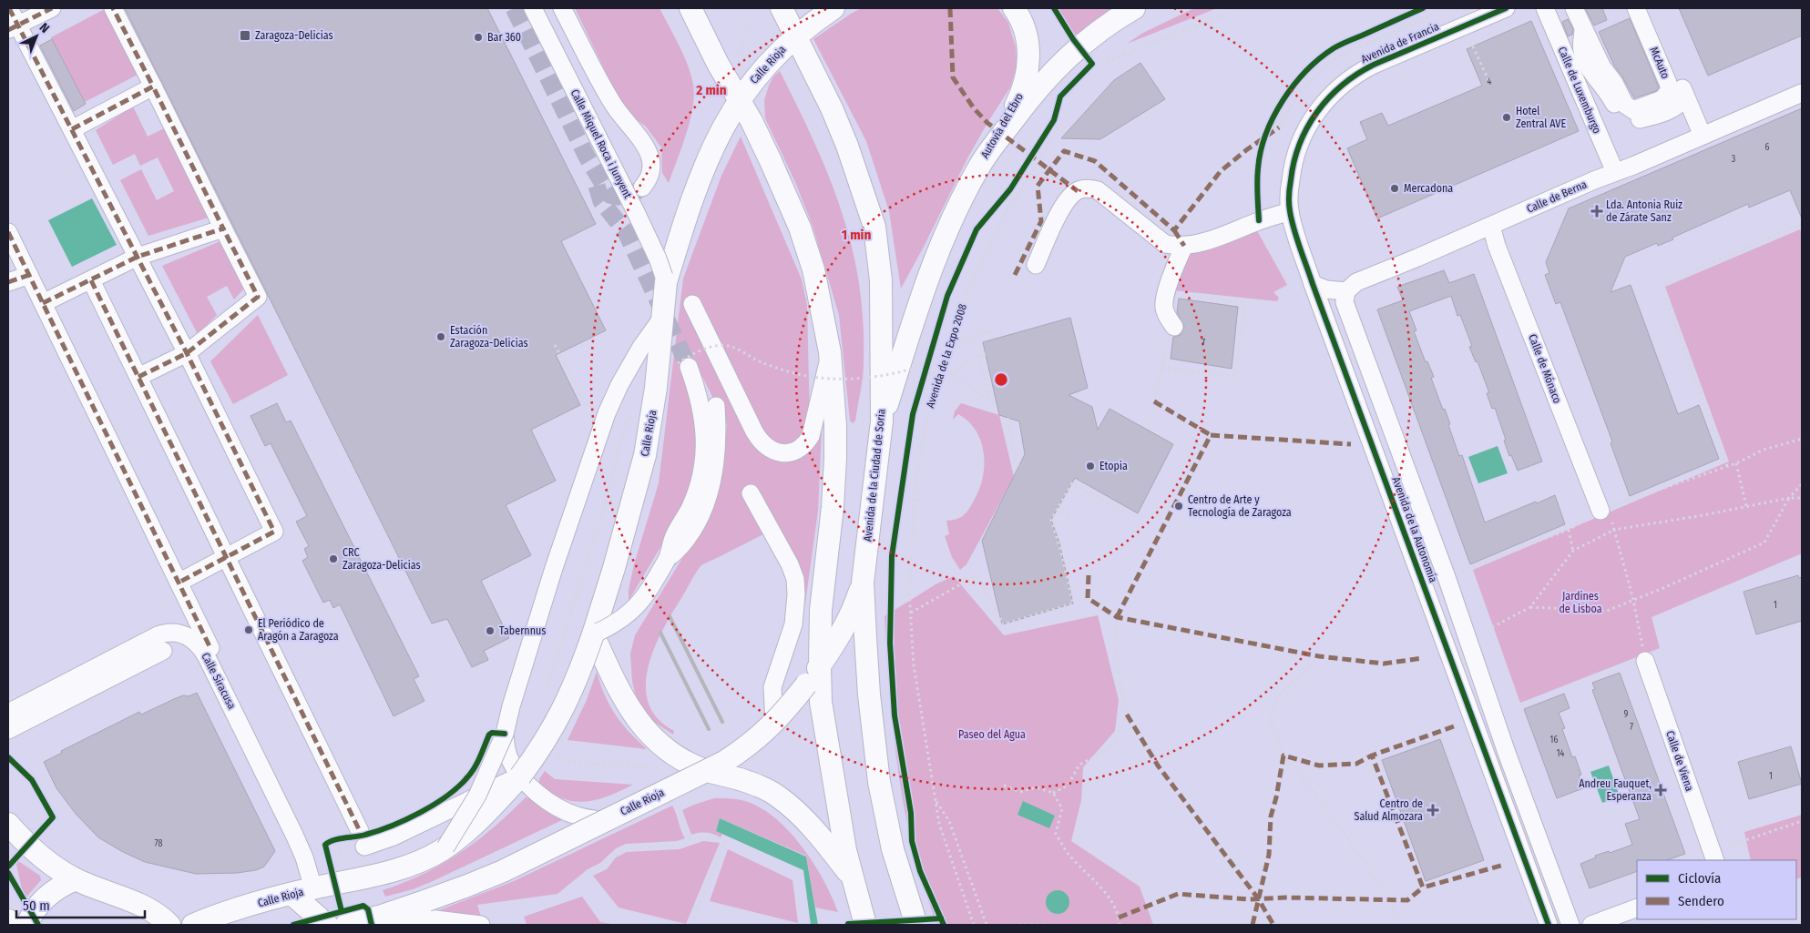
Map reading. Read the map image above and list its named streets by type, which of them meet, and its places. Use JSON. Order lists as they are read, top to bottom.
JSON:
{
  "streets": {
    "main road": ["Calle Rioja", "Autovía del Ebro", "Avenida de la Ciudad de Soria"],
    "street": [
      "Avenida de Francia",
      "McAuto",
      "Calle de Luxemburgo",
      "Calle Miquel Roca i Junyent",
      "Calle de Berna",
      "Calle de Mónaco",
      "Avenida de la Autonomía",
      "Calle Siracusa",
      "Calle de Viena"
    ],
    "cycle path": ["Avenida de la Expo 2008"]
  },
  "crossings": [
    ["Avenida de Francia", "Avenida de la Autonomía"],
    ["Calle Rioja", "Calle Miquel Roca i Junyent"],
    ["Calle Rioja", "Avenida de la Ciudad de Soria"],
    ["Calle Rioja", "Calle Siracusa"],
    ["Calle de Luxemburgo", "Calle de Berna"],
    ["Autovía del Ebro", "Avenida de la Ciudad de Soria"],
    ["Calle de Berna", "Calle de Mónaco"],
    ["Calle de Berna", "Avenida de la Autonomía"]
  ],
  "parks": ["Jardines de Lisboa", "Paseo del Agua"],
  "places": {
    "transit": ["Zaragoza-Delicias"],
    "other": [
      "Bar 360",
      "Hotel Zentral AVE",
      "Mercadona",
      "Estación Zaragoza-Delicias",
      "Etopia",
      "Centro de Arte y Tecnología de Zaragoza",
      "CRC Zaragoza-Delicias",
      "El Periódico de Aragón a Zaragoza",
      "Tabernnus"
    ],
    "health": ["Lda. Antonia Ruiz de Zárate Sanz", "Andreu Fauquet, Esperanza", "Centro de Salud Almozara"]
  },
  "house_numbers": [
    "4",
    "6",
    "3",
    "7",
    "1",
    "9",
    "7",
    "16",
    "14",
    "1",
    "78"
  ],
  "legend": ["Ciclovía", "Sendero"],
  "scale_bar": "50 m",
  "north": "top right",
  "rings": ["2 min", "1 min"]
}
